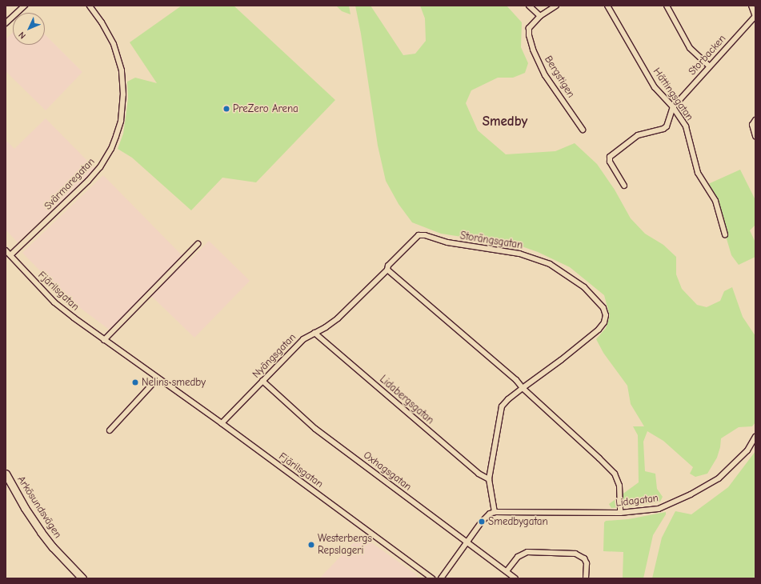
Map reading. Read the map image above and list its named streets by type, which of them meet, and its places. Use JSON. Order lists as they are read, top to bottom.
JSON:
{
  "streets": {
    "main road": ["Arkösundsvägen"],
    "street": [
      "Storbacken",
      "Bergstigen",
      "Hättingsgatan",
      "Svärmaregatan",
      "Storängsgatan",
      "Fjärilsgatan",
      "Nyängsgatan",
      "Lidabergsgatan",
      "Oxhagsgatan",
      "Lidagatan"
    ]
  },
  "crossings": [
    ["Storbacken", "Hättingsgatan"],
    ["Svärmaregatan", "Fjärilsgatan"],
    ["Storängsgatan", "Nyängsgatan"],
    ["Fjärilsgatan", "Nyängsgatan"],
    ["Nyängsgatan", "Lidabergsgatan"],
    ["Nyängsgatan", "Oxhagsgatan"]
  ],
  "districts": ["Smedby"],
  "places": [
    "PreZero Arena",
    "Nelins smedby",
    "Smedbygatan",
    "Westerbergs Repslageri"
  ],
  "north": "bottom left"
}
